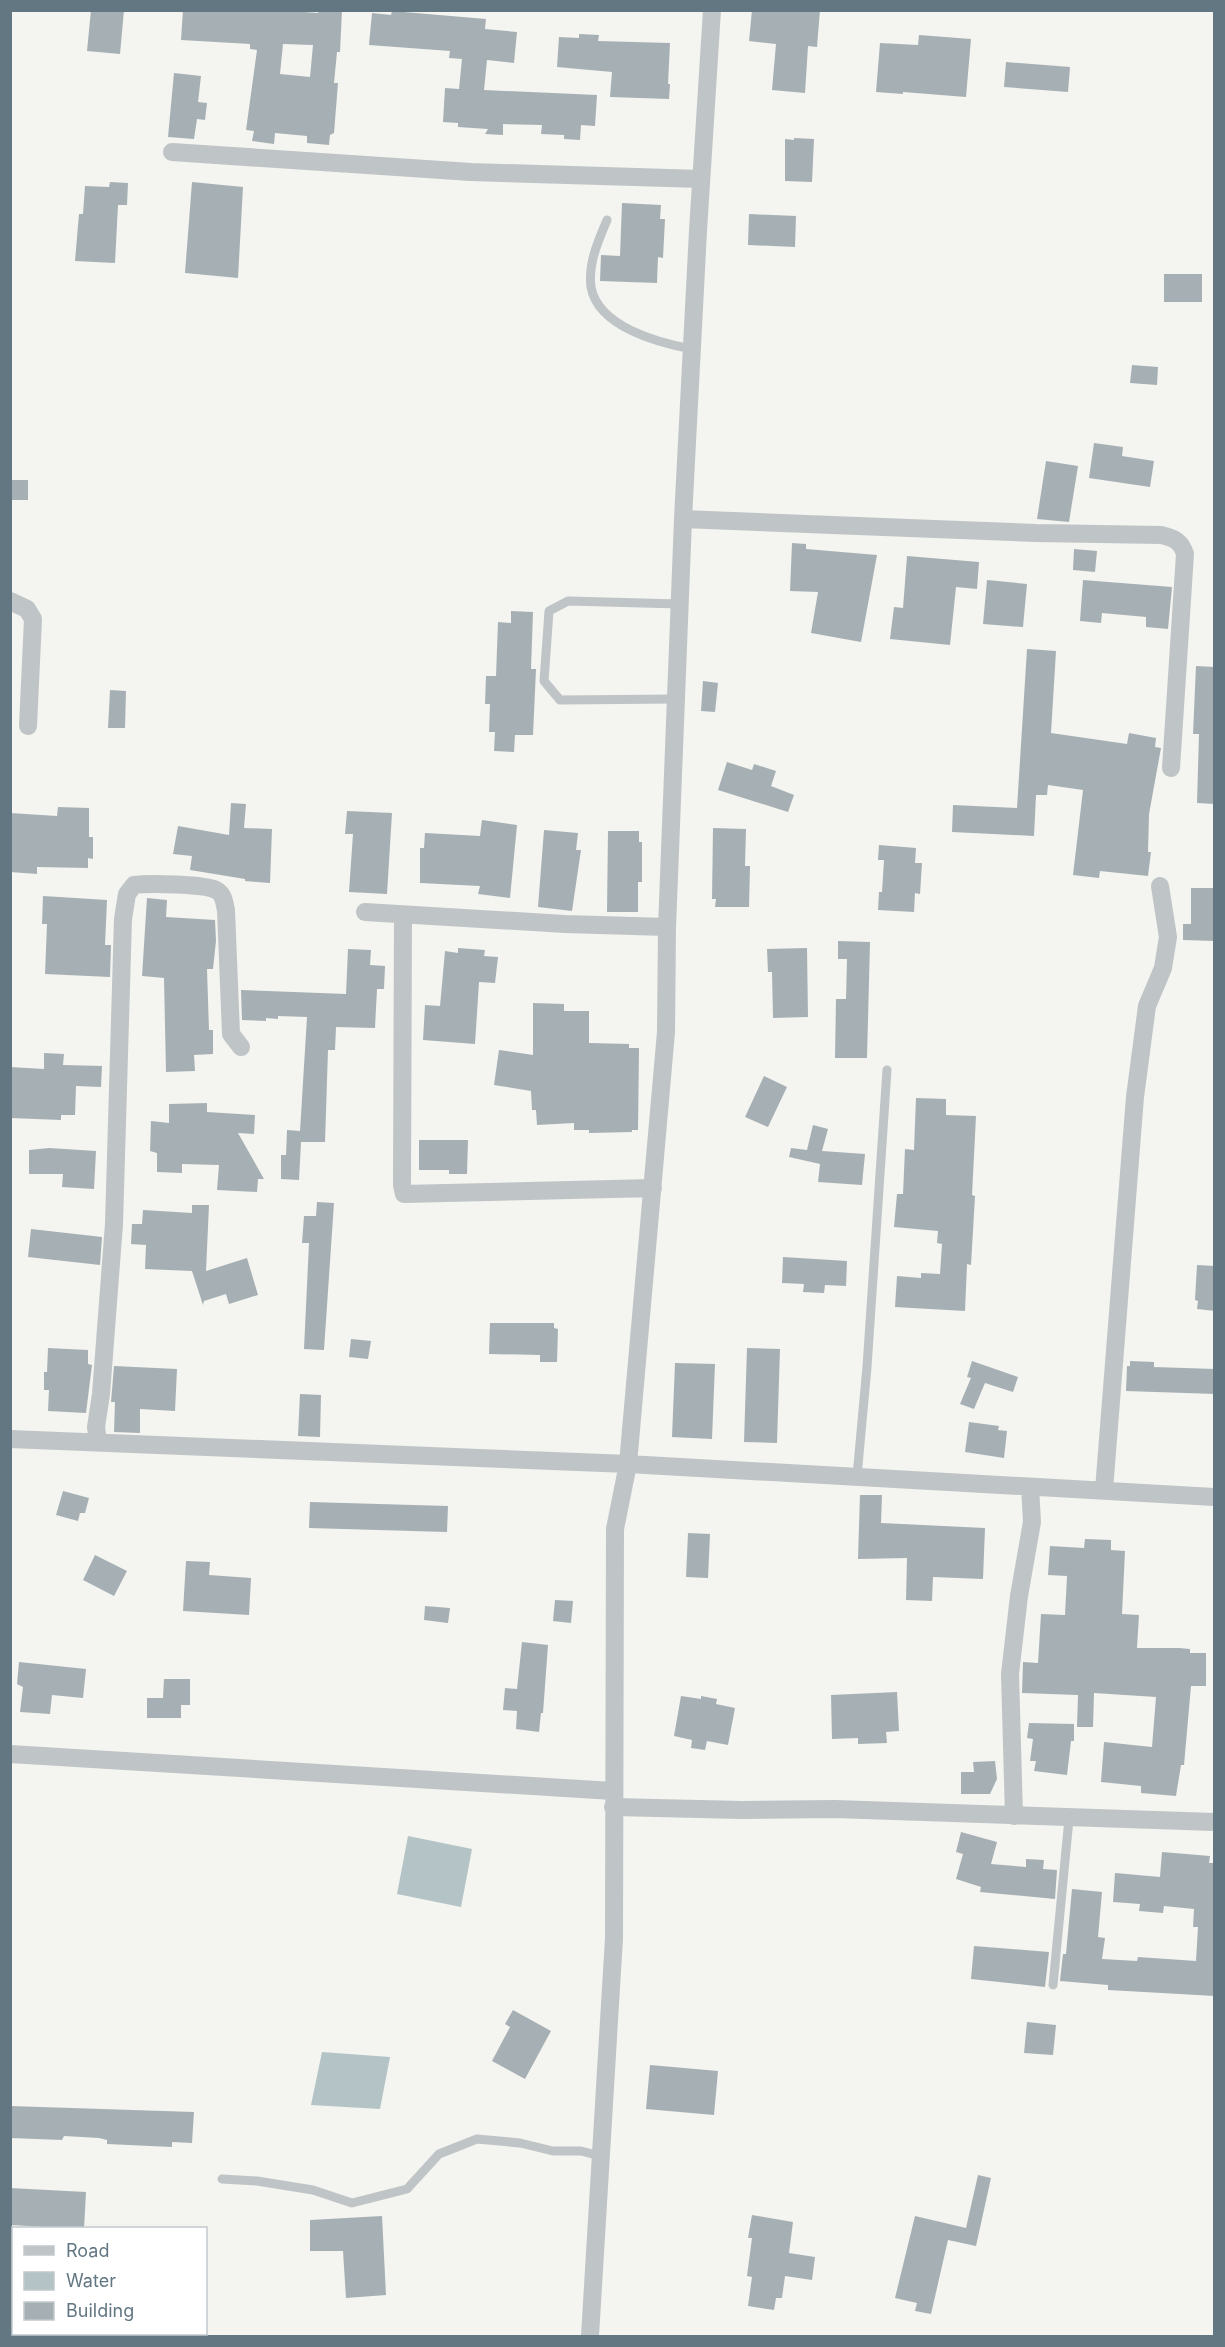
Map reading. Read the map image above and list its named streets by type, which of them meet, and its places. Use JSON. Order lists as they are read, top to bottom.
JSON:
{
  "legend": ["Road", "Water", "Building"]
}
